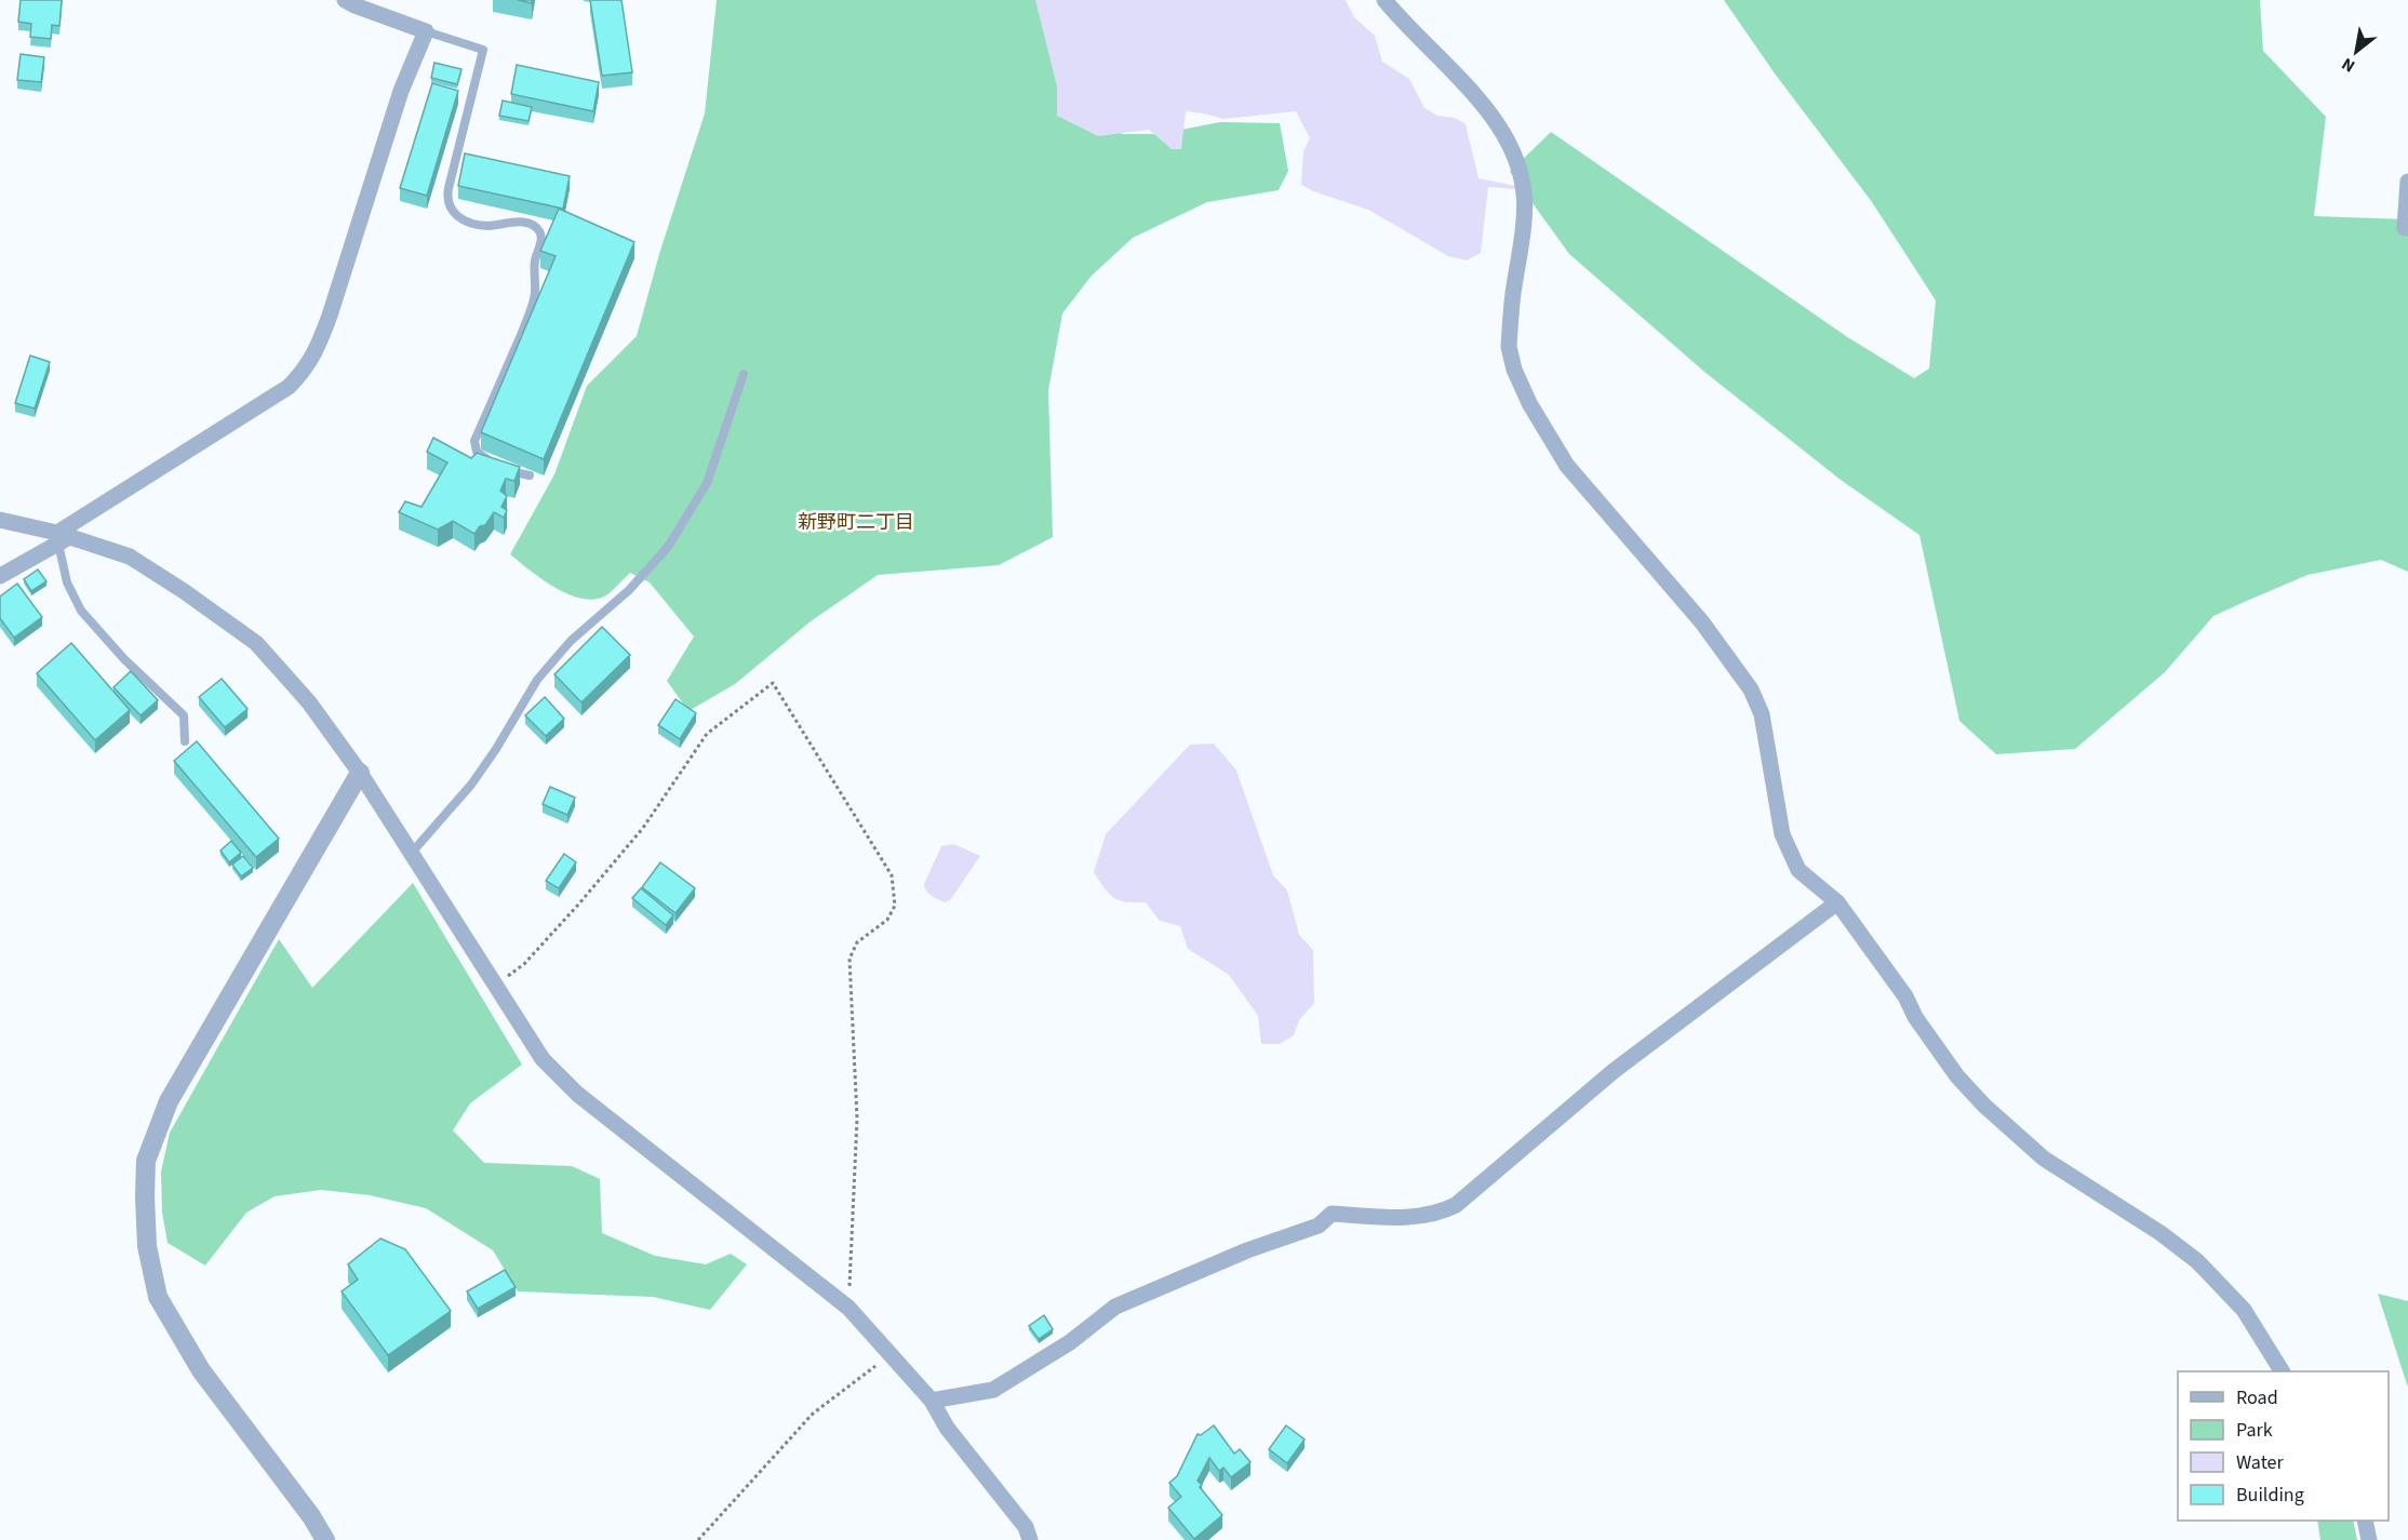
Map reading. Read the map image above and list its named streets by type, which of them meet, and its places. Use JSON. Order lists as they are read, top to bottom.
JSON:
{
  "districts": ["新野町二丁目"],
  "legend": [
    "Road",
    "Park",
    "Water",
    "Building"
  ],
  "north": "bottom left"
}
